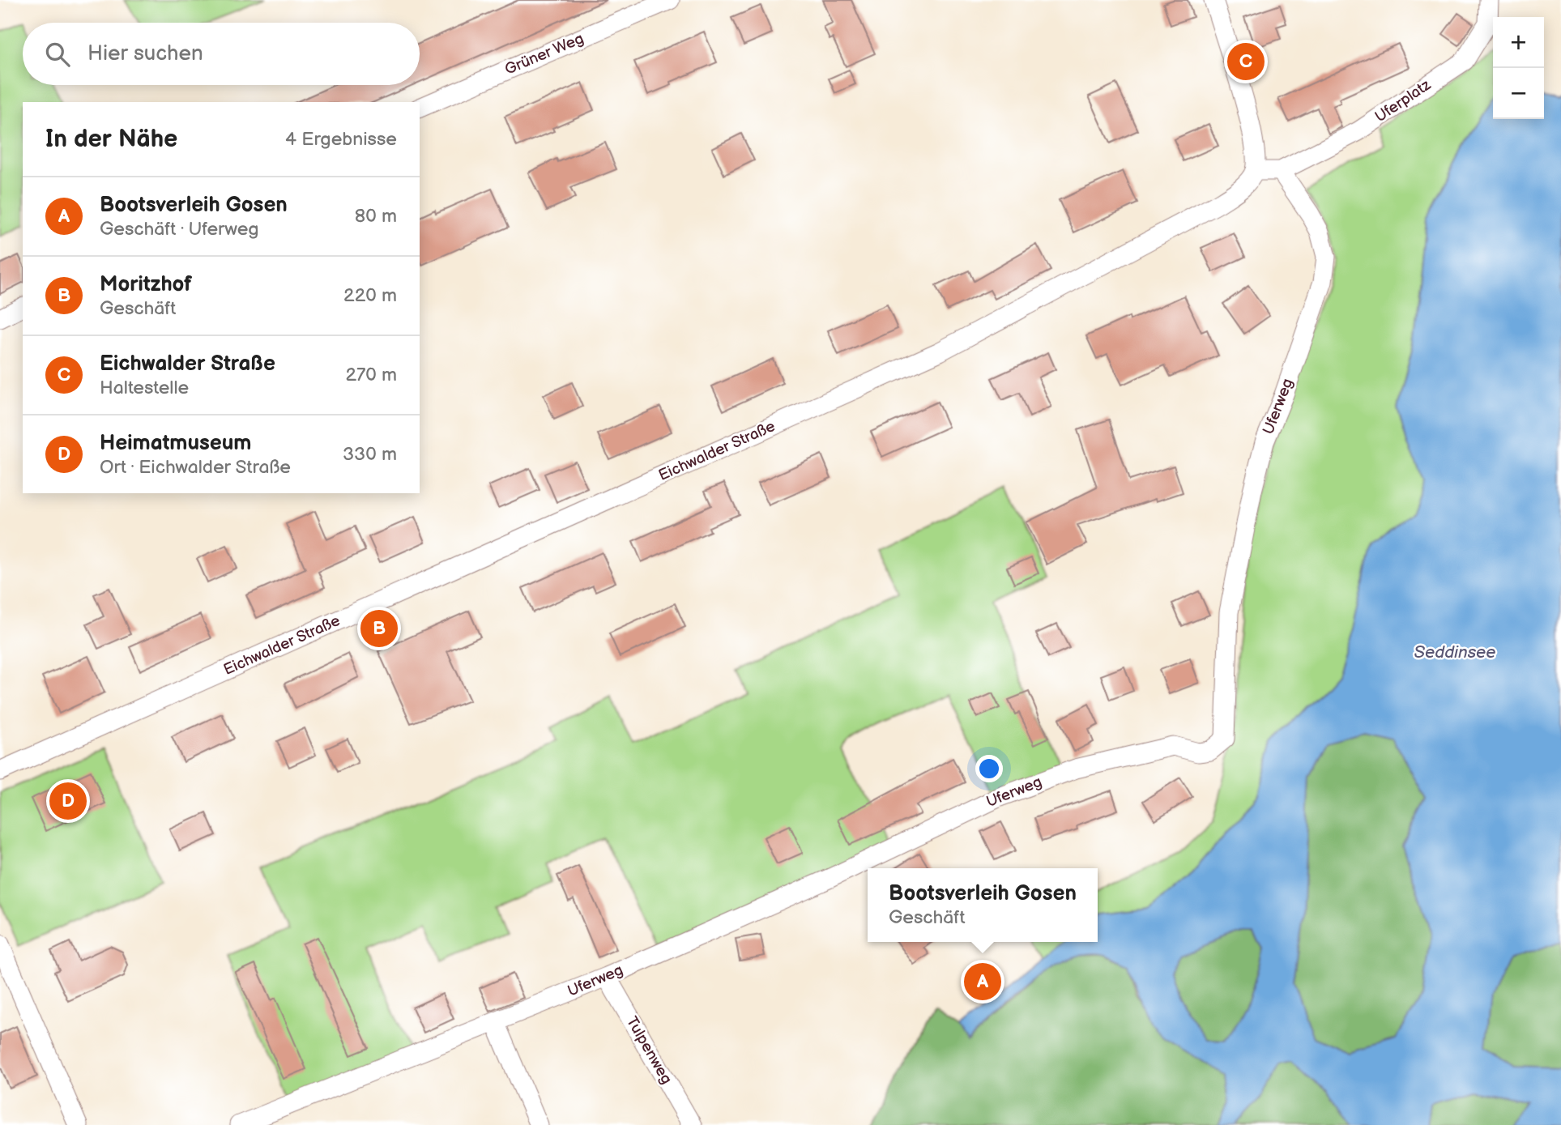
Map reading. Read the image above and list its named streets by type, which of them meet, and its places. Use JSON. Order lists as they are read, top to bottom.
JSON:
{
  "streets": {
    "street": [
      "Grüner Weg",
      "Uferplatz",
      "Uferweg",
      "Eichwalder Straße",
      "Tulpenweg"
    ]
  },
  "crossings": [
    ["Uferplatz", "Uferweg"],
    ["Uferweg", "Tulpenweg"]
  ],
  "water": ["Seddinsee"],
  "page": {
    "map_buttons": ["+", "−"],
    "search": "Hier suchen",
    "pins": [
      "C",
      "B",
      "D",
      "A"
    ],
    "heading": ["In der Nähe", "4 Ergebnisse"],
    "list": [
      {
        "mark": "A",
        "name": "Bootsverleih Gosen",
        "note": "Geschäft · Uferweg",
        "value": "80 m"
      },
      {
        "mark": "B",
        "name": "Moritzhof",
        "note": "Geschäft",
        "value": "220 m"
      },
      {
        "mark": "C",
        "name": "Eichwalder Straße",
        "note": "Haltestelle",
        "value": "270 m"
      },
      {
        "mark": "D",
        "name": "Heimatmuseum",
        "note": "Ort · Eichwalder Straße",
        "value": "330 m"
      }
    ],
    "popup": ["Bootsverleih Gosen", "Geschäft"]
  }
}
